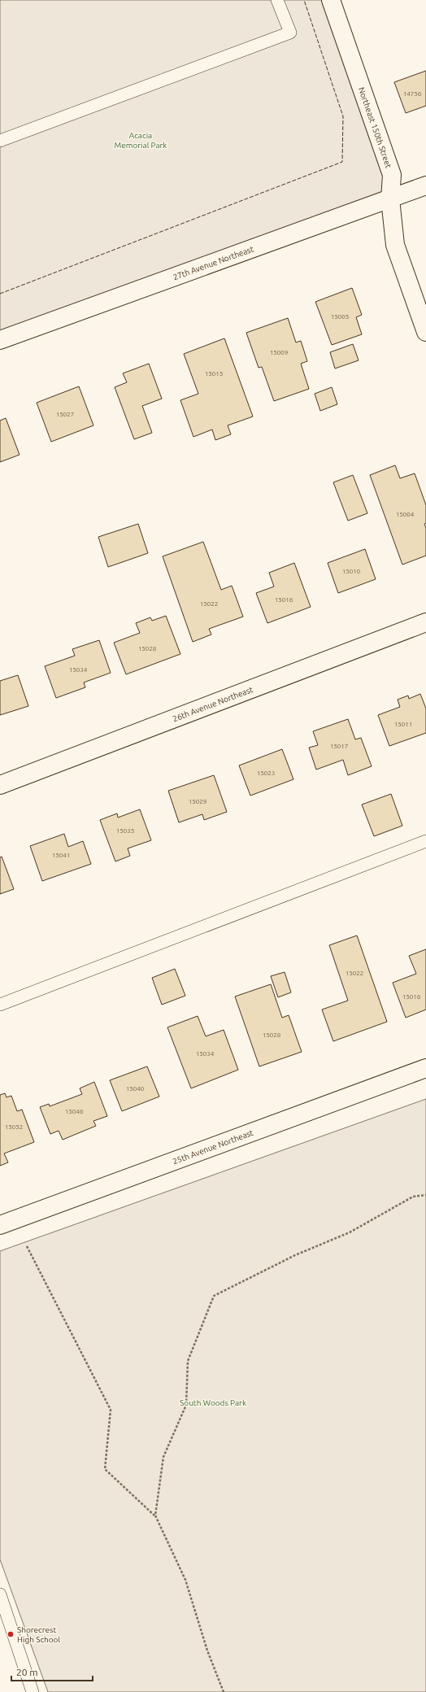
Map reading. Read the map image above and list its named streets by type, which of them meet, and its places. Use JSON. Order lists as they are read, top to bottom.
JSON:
{
  "streets": {
    "street": [
      "Northeast 150th Street",
      "27th Avenue Northeast",
      "26th Avenue Northeast",
      "25th Avenue Northeast"
    ]
  },
  "crossings": [
    ["Northeast 150th Street", "27th Avenue Northeast"]
  ],
  "parks": ["Acacia Memorial Park", "South Woods Park"],
  "places": ["Shorecrest High School"],
  "house_numbers": [
    "14756",
    "15005",
    "15009",
    "15015",
    "15027",
    "15004",
    "15010",
    "15016",
    "15022",
    "15028",
    "15034",
    "15011",
    "15017",
    "15023",
    "15029",
    "15035",
    "15041",
    "15022",
    "15016",
    "15028",
    "15034",
    "15040",
    "15046",
    "15052"
  ],
  "scale_bar": "20 m"
}
